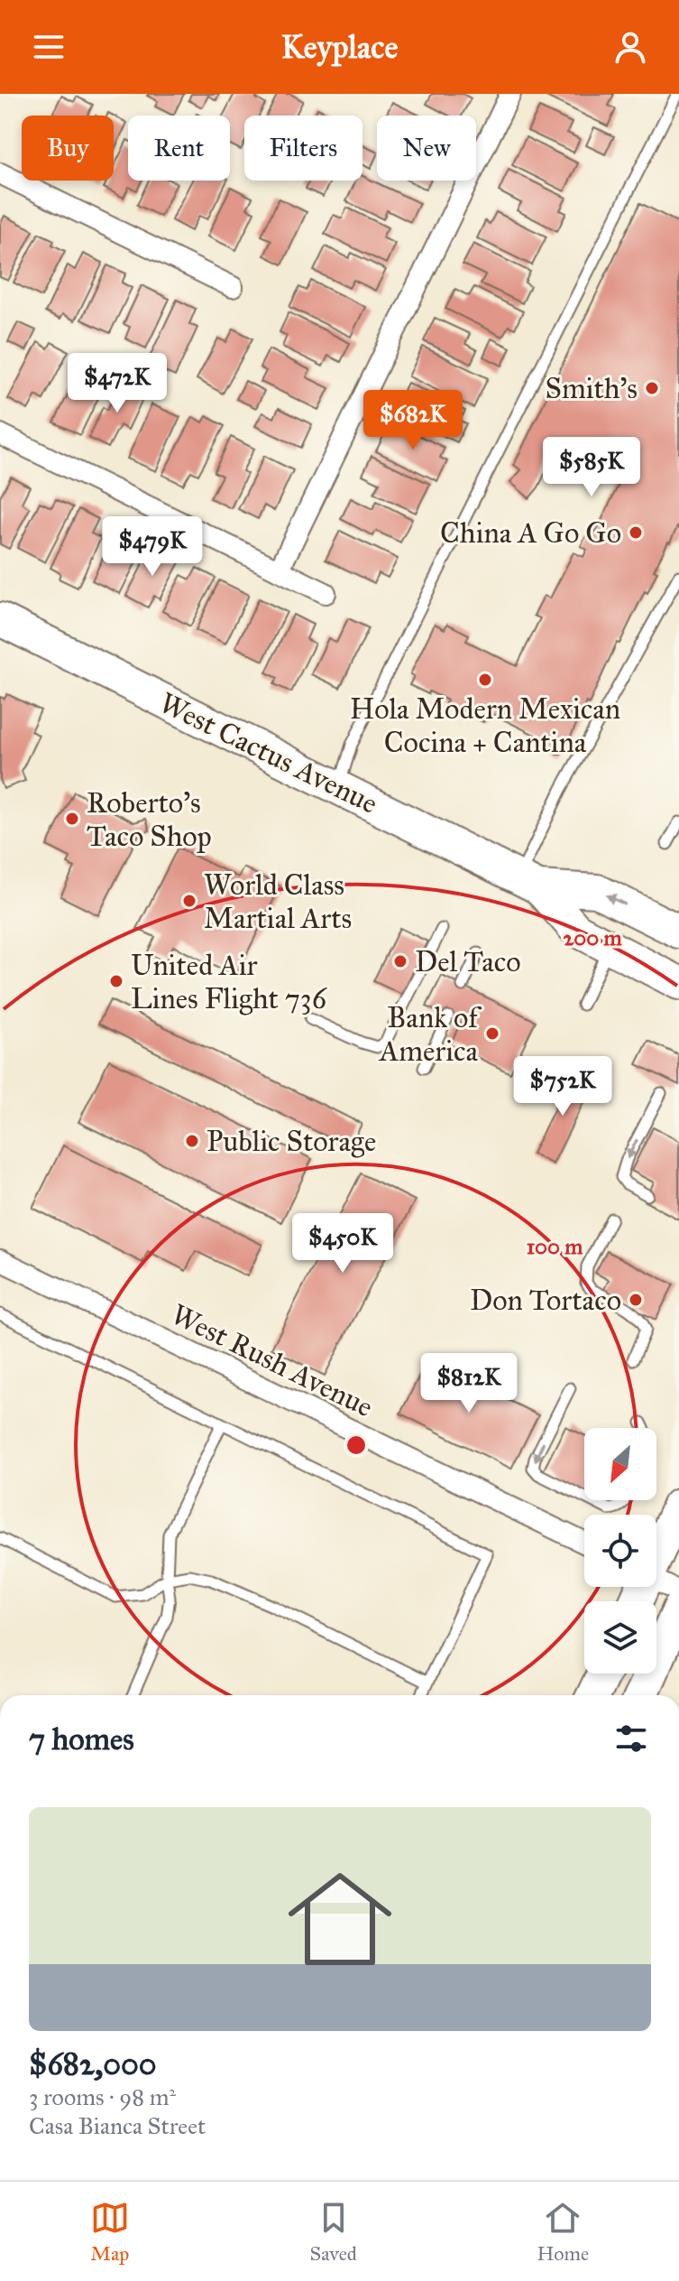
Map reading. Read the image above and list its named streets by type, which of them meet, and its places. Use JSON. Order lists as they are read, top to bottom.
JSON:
{
  "streets": {
    "main road": ["West Cactus Avenue"],
    "street": ["West Rush Avenue"]
  },
  "places": [
    "Smith's",
    "China A Go Go",
    "Hola Modern Mexican Cocina + Cantina",
    "Roberto's Taco Shop",
    "World Class Martial Arts",
    "Del Taco",
    "United Air Lines Flight 736",
    "Bank of America",
    "Public Storage",
    "Don Tortaco"
  ],
  "north": "bottom left",
  "page": {
    "header": "Keyplace",
    "chip": [
      "Buy",
      "Rent",
      "Filters",
      "New"
    ],
    "price": [
      "$472K",
      "$682K",
      "$585K",
      "$479K",
      "$752K",
      "$450K",
      "$812K"
    ],
    "heading": "7 homes",
    "list": [
      {
        "name": "$682,000",
        "note": "3 rooms · 98 m² · Casa Bianca Street"
      }
    ],
    "tabs": ["Map", "Saved", "Home"]
  },
  "rings": ["200 m", "100 m"]
}
